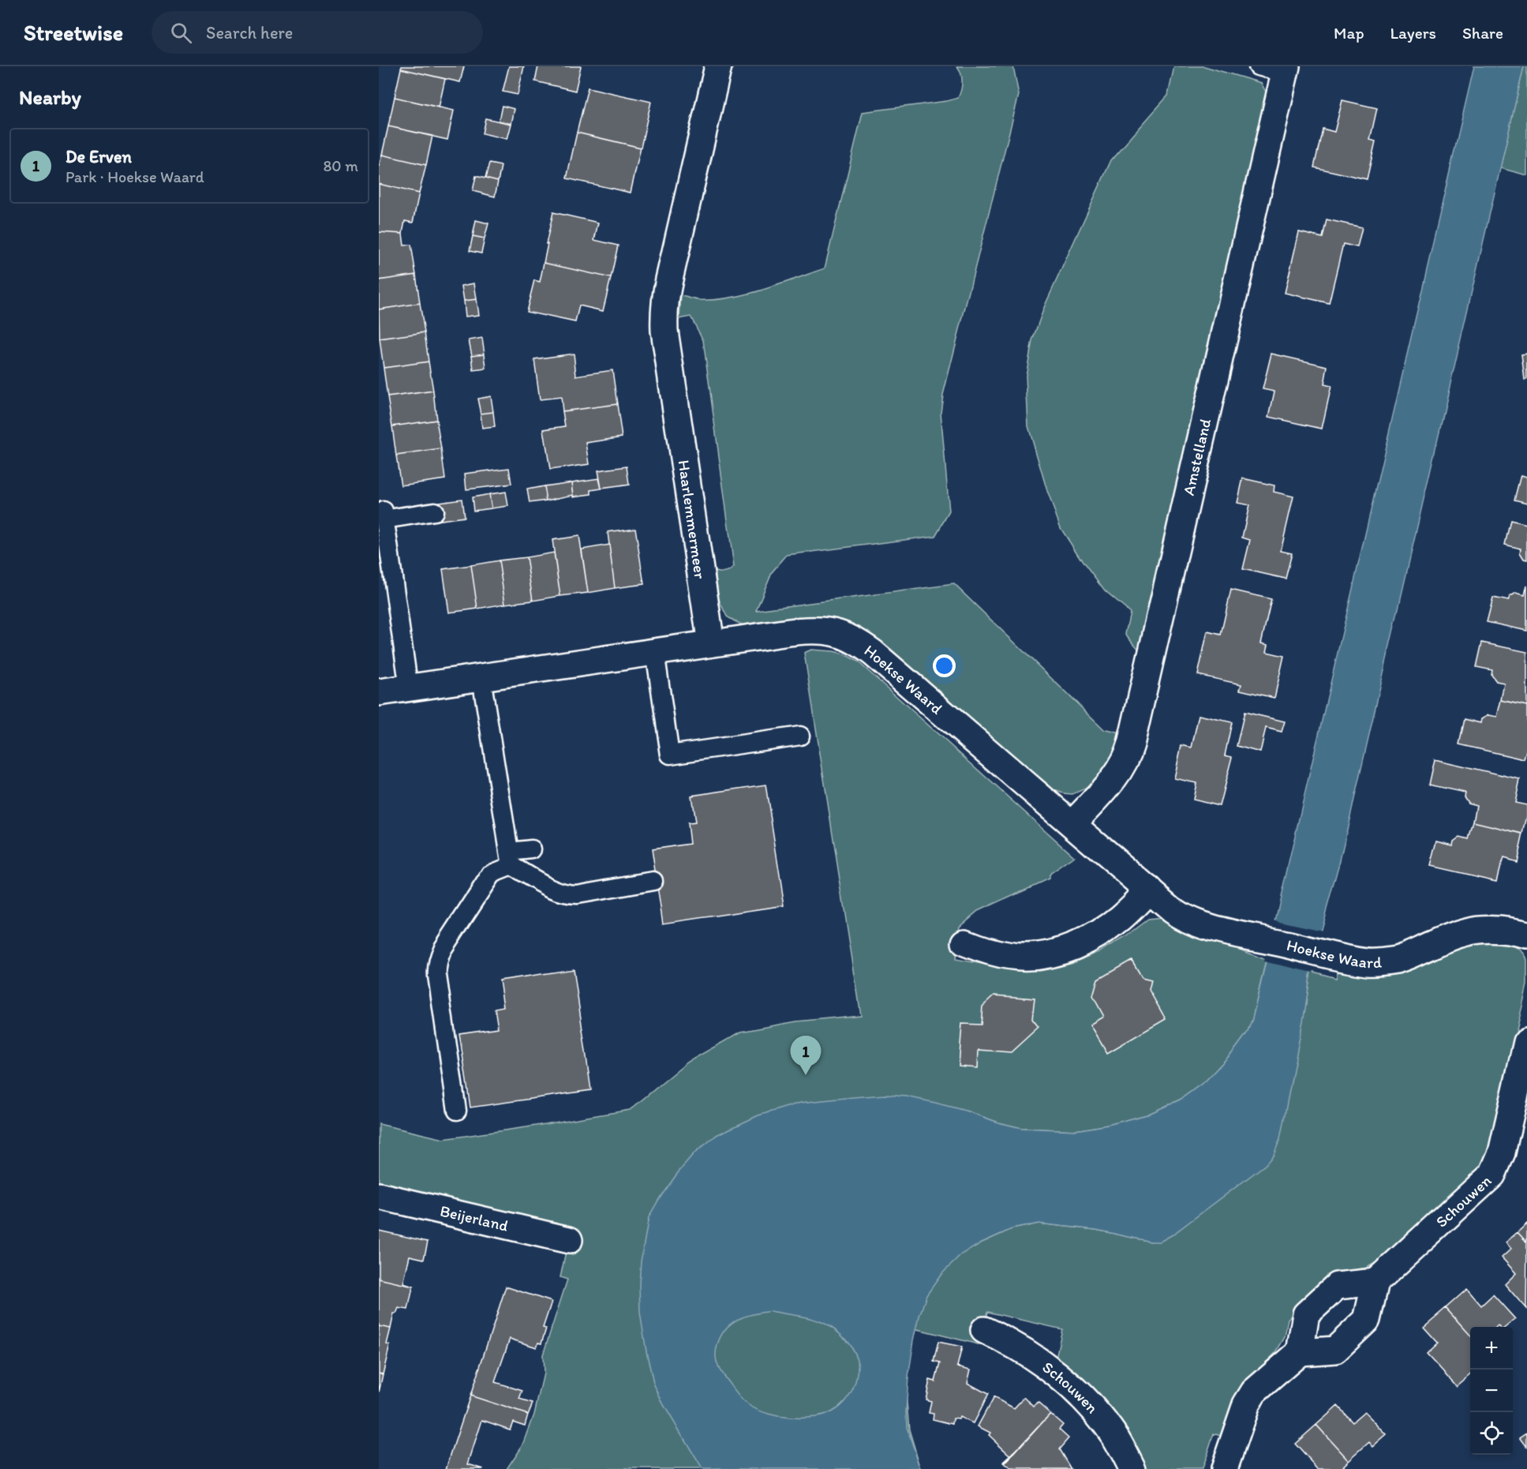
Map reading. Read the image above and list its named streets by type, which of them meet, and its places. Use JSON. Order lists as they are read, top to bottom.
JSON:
{
  "streets": {
    "street": [
      "Amstelland",
      "Haarlemmermeer",
      "Hoekse Waard",
      "Schouwen",
      "Beijerland"
    ]
  },
  "crossings": [
    ["Amstelland", "Hoekse Waard"],
    ["Haarlemmermeer", "Hoekse Waard"]
  ],
  "page": {
    "header": "Streetwise",
    "search": "Search here",
    "nav": ["Map", "Layers", "Share"],
    "heading": "Nearby",
    "list": [
      {
        "mark": "1",
        "name": "De Erven",
        "note": "Park · Hoekse Waard",
        "value": "80 m"
      }
    ],
    "pins": "1",
    "map_buttons": ["+", "−"]
  }
}
